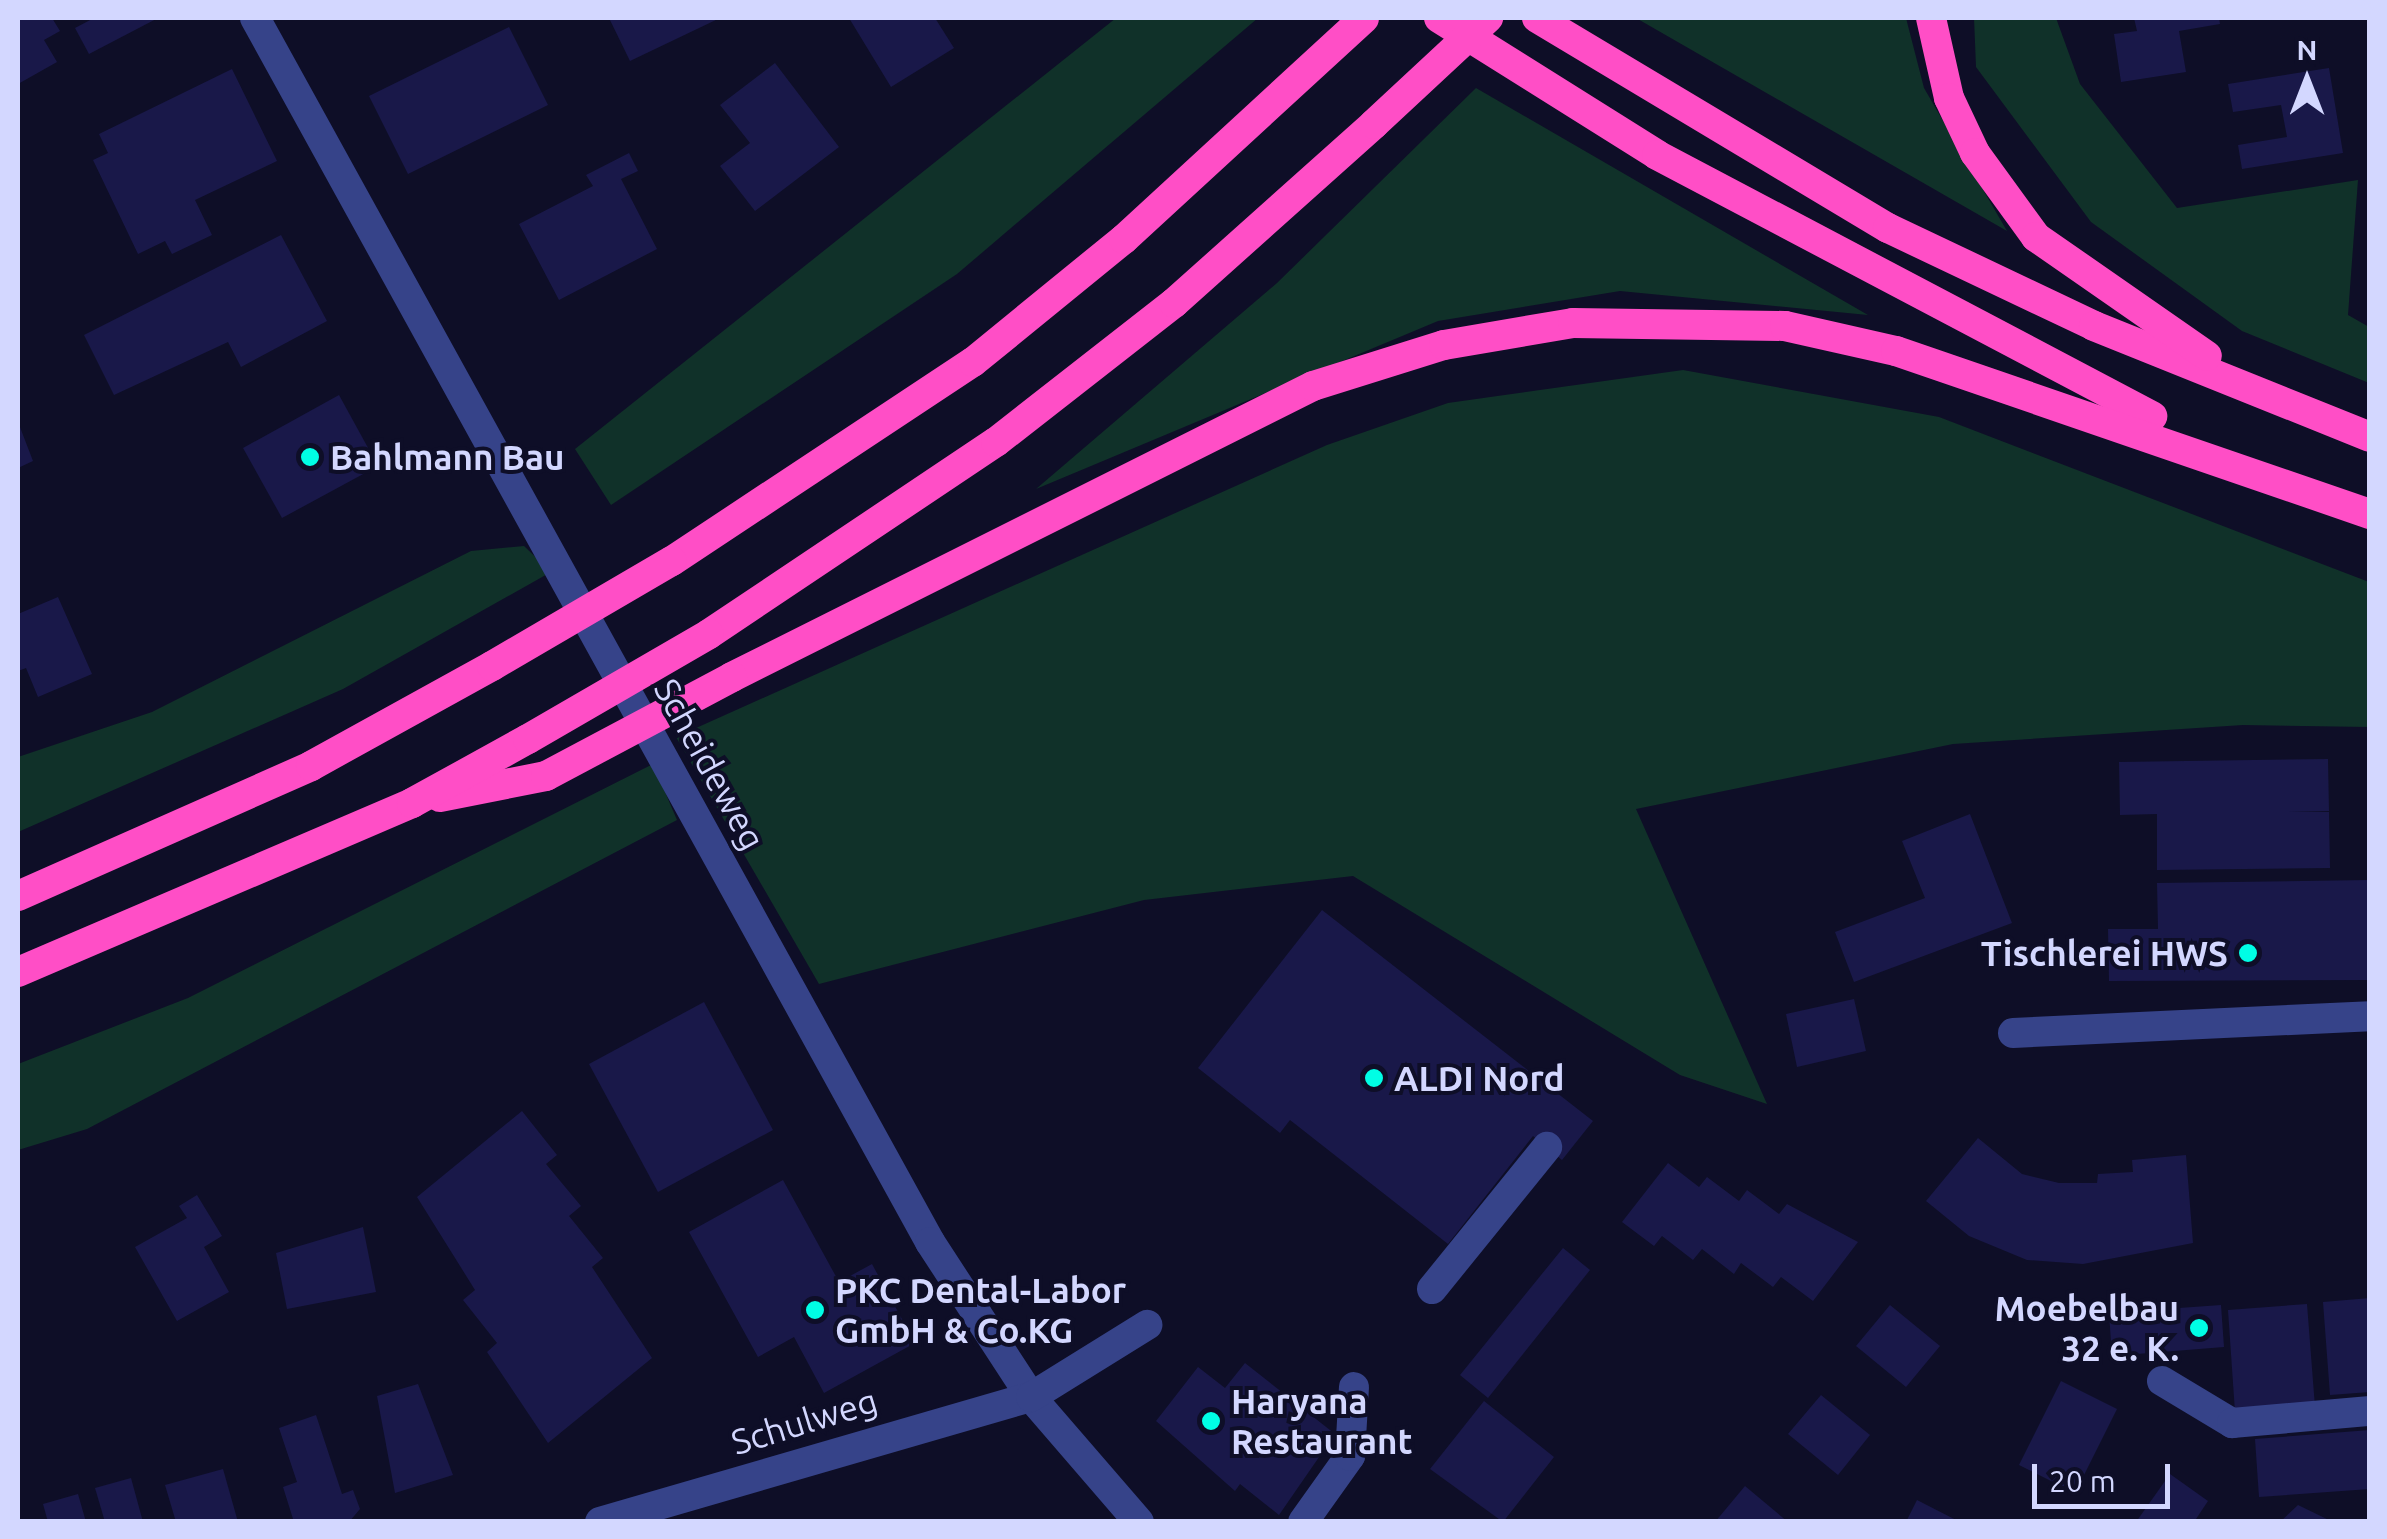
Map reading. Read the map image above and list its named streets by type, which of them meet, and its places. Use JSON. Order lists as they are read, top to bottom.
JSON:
{
  "streets": {
    "street": ["Scheideweg", "Schulweg"]
  },
  "crossings": [
    ["Scheideweg", "Schulweg"]
  ],
  "places": [
    "Bahlmann Bau",
    "Tischlerei HWS",
    "ALDI Nord",
    "PKC Dental-Labor GmbH & Co.KG",
    "Moebelbau 32 e. K.",
    "Haryana Restaurant"
  ],
  "scale_bar": "20 m",
  "north": "top"
}
